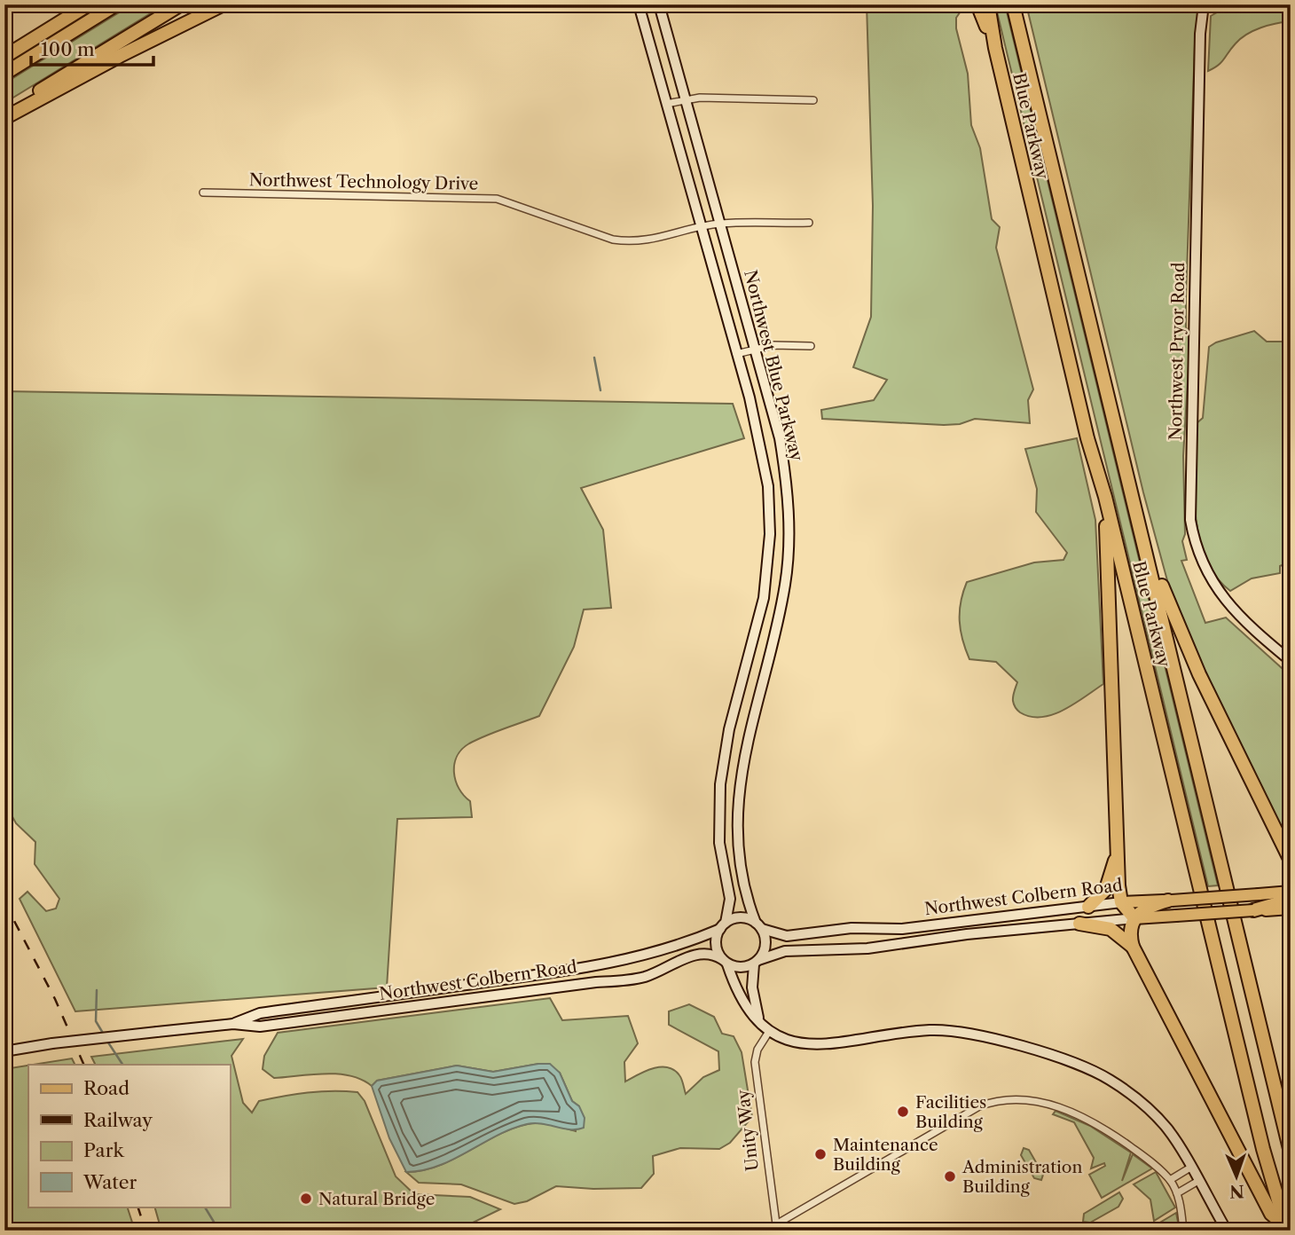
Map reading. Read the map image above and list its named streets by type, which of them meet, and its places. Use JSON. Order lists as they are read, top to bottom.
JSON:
{
  "streets": {
    "highway": ["Blue Parkway"],
    "main road": ["Northwest Pryor Road", "Northwest Blue Parkway", "Northwest Colbern Road"],
    "street": ["Northwest Technology Drive", "Unity Way"]
  },
  "crossings": [
    ["Northwest Technology Drive", "Northwest Blue Parkway"],
    ["Northwest Blue Parkway", "Northwest Colbern Road"]
  ],
  "places": [
    "Facilities Building",
    "Maintenance Building",
    "Administration Building",
    "Natural Bridge"
  ],
  "legend": [
    "Road",
    "Railway",
    "Park",
    "Water"
  ],
  "scale_bar": "100 m",
  "north": "bottom"
}
